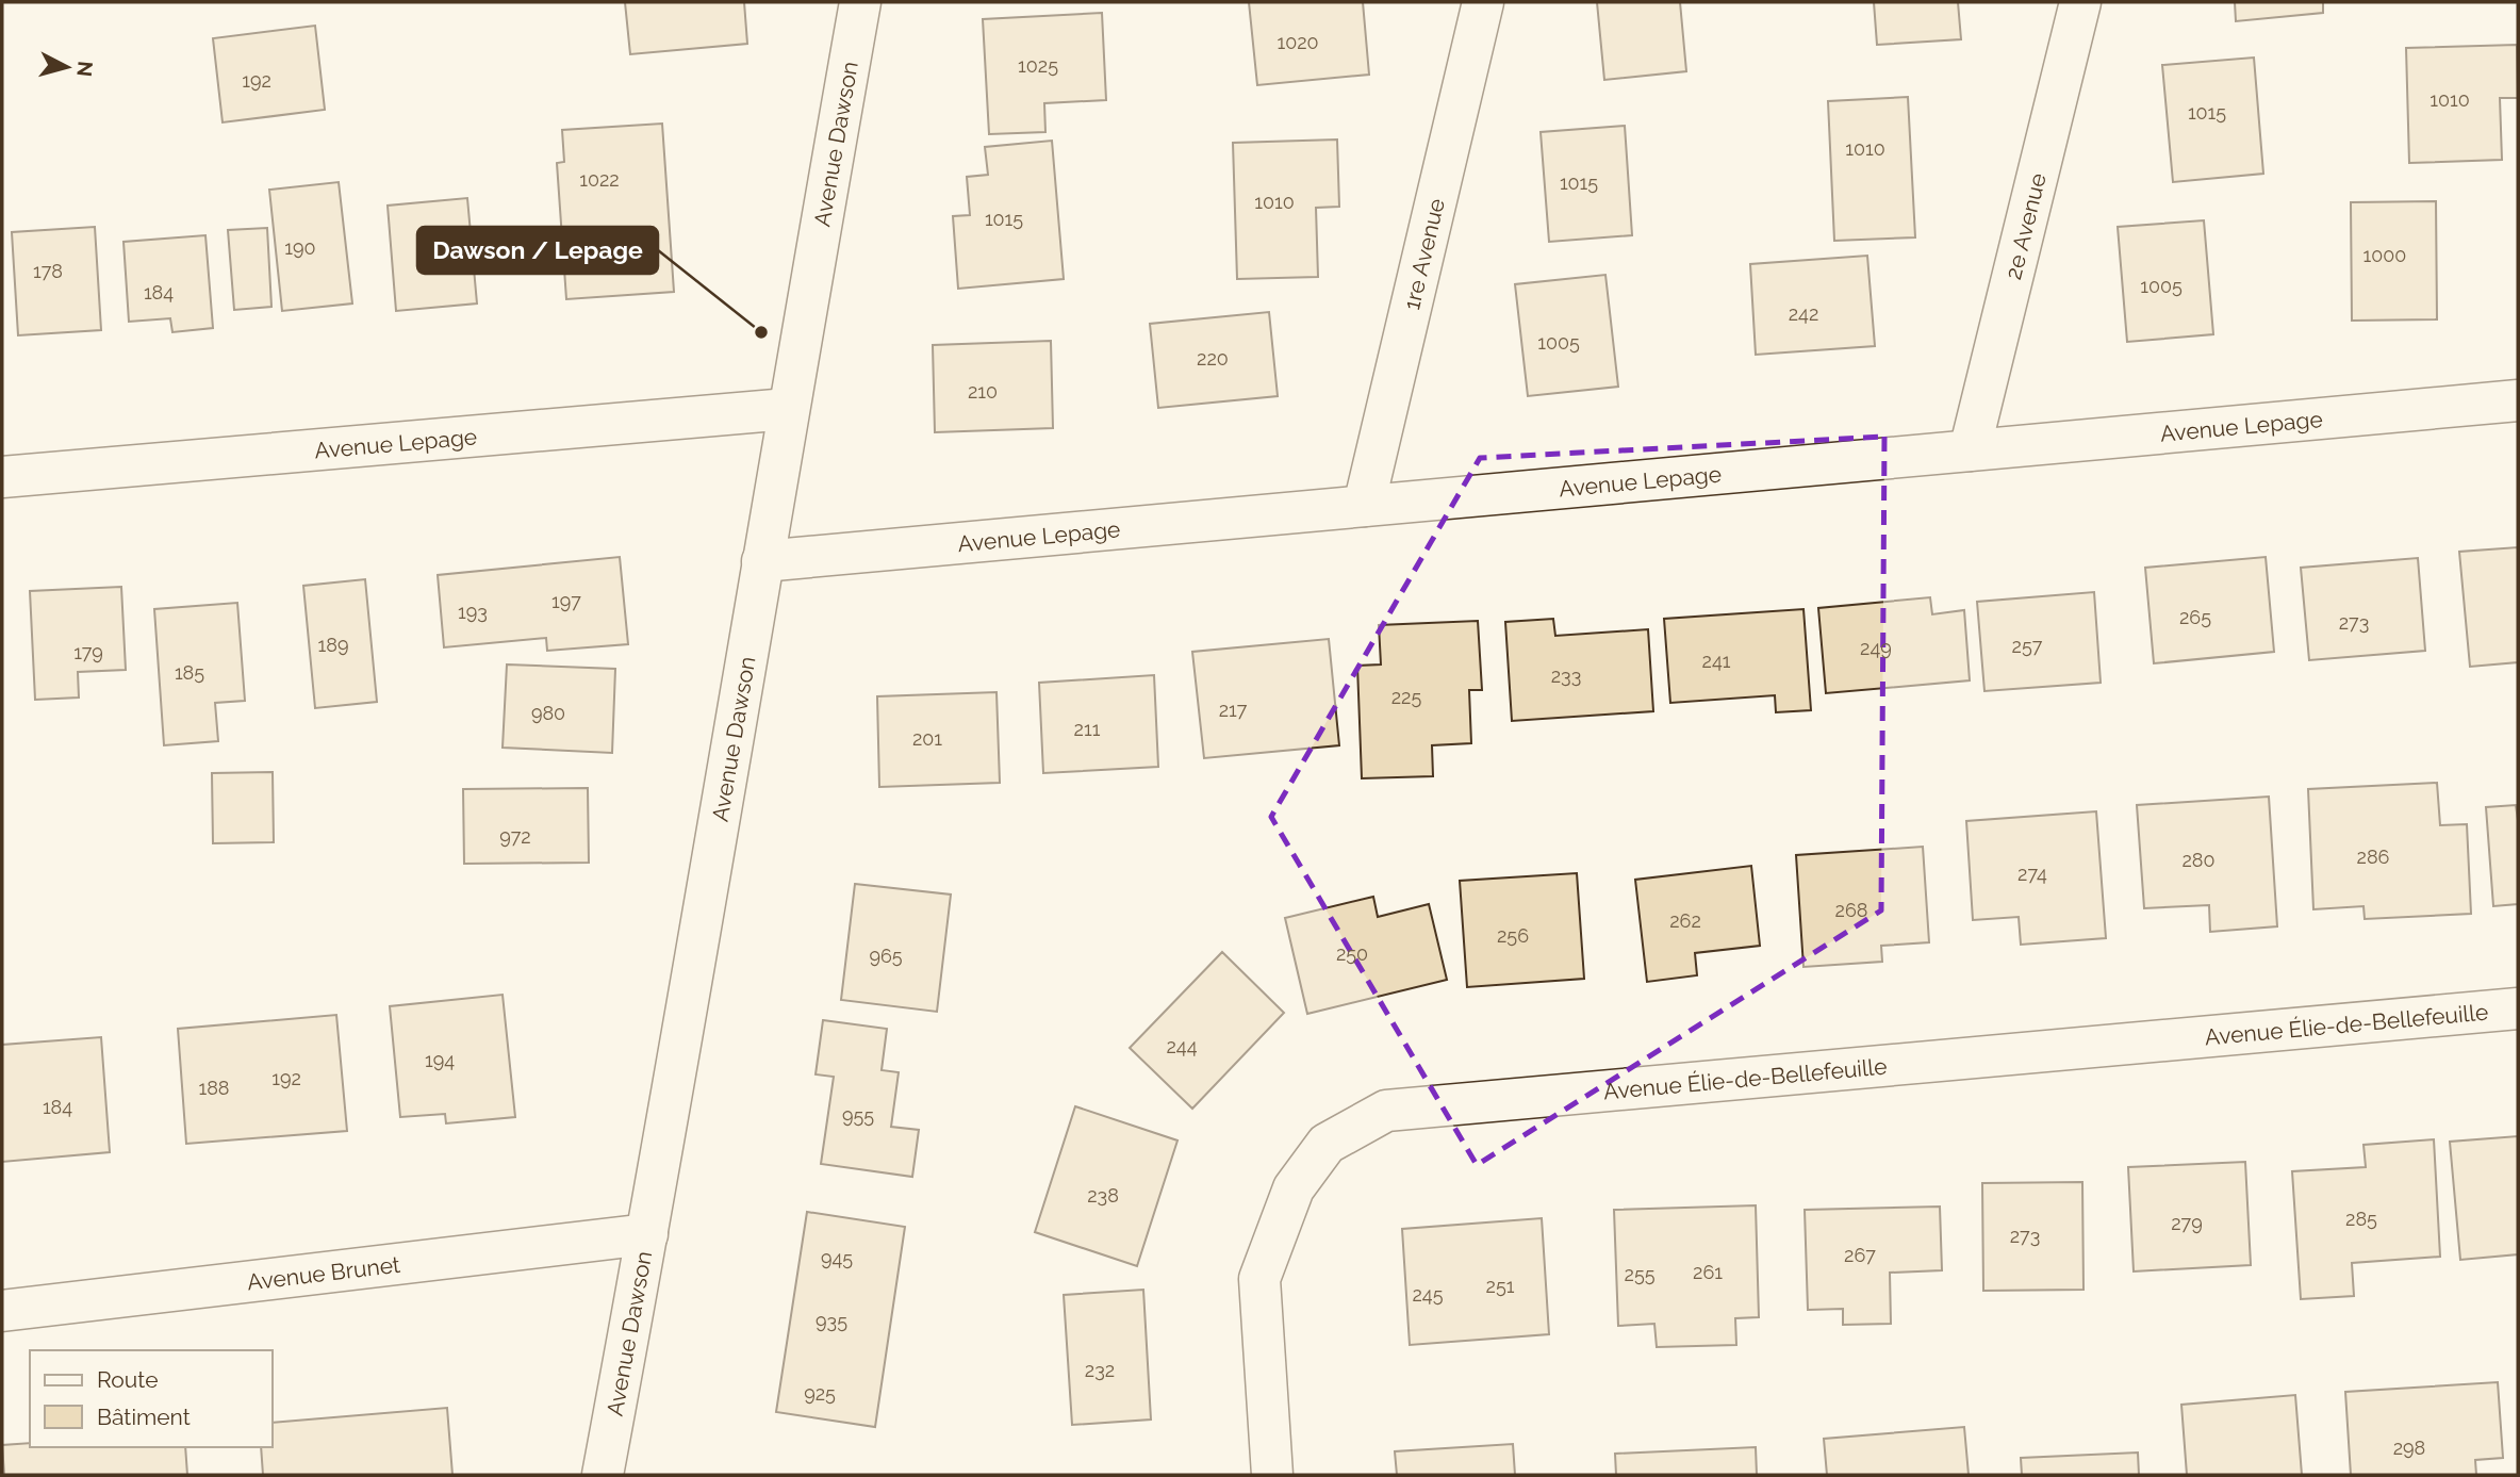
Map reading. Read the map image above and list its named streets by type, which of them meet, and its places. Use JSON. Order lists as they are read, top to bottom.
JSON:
{
  "streets": {
    "street": [
      "Avenue Dawson",
      "2e Avenue",
      "1re Avenue",
      "Avenue Lepage",
      "Avenue Élie-de-Bellefeuille",
      "Avenue Brunet"
    ]
  },
  "crossings": [
    ["Avenue Dawson", "Avenue Lepage"],
    ["Avenue Dawson", "Avenue Brunet"],
    ["2e Avenue", "Avenue Lepage"],
    ["1re Avenue", "Avenue Lepage"]
  ],
  "places": ["Dawson / Lepage"],
  "house_numbers": [
    "1020",
    "1025",
    "192",
    "1010",
    "1015",
    "1010",
    "1022",
    "1015",
    "1010",
    "1015",
    "190",
    "1000",
    "178",
    "1005",
    "184",
    "242",
    "1005",
    "220",
    "210",
    "197",
    "193",
    "265",
    "273",
    "189",
    "257",
    "249",
    "179",
    "241",
    "185",
    "233",
    "225",
    "217",
    "980",
    "211",
    "201",
    "972",
    "286",
    "280",
    "274",
    "268",
    "262",
    "256",
    "250",
    "965",
    "244",
    "194",
    "192",
    "188",
    "184",
    "955",
    "238",
    "285",
    "279",
    "273",
    "267",
    "945",
    "261",
    "255",
    "251",
    "245",
    "935",
    "232",
    "925",
    "298"
  ],
  "legend": ["Route", "Bâtiment"],
  "north": "right"
}
